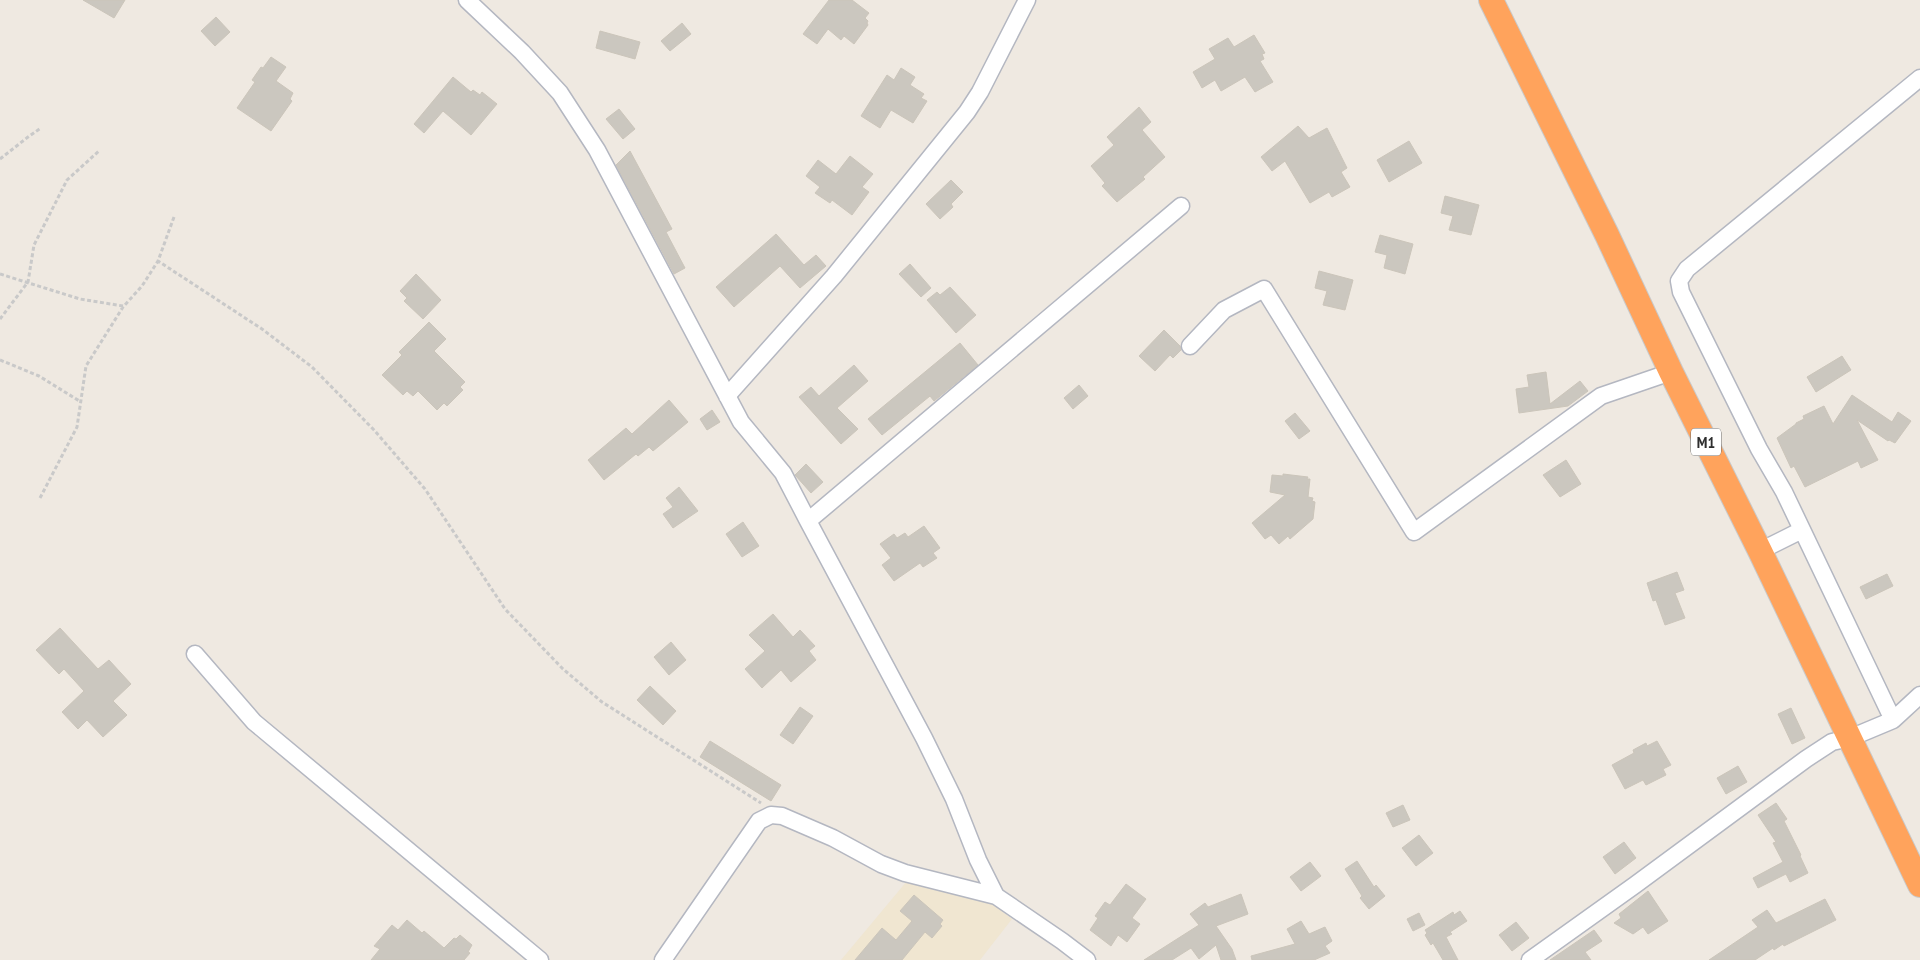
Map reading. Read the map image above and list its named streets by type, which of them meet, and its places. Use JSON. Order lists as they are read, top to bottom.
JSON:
{
  "streets": {
    "highway": ["M1"]
  }
}
